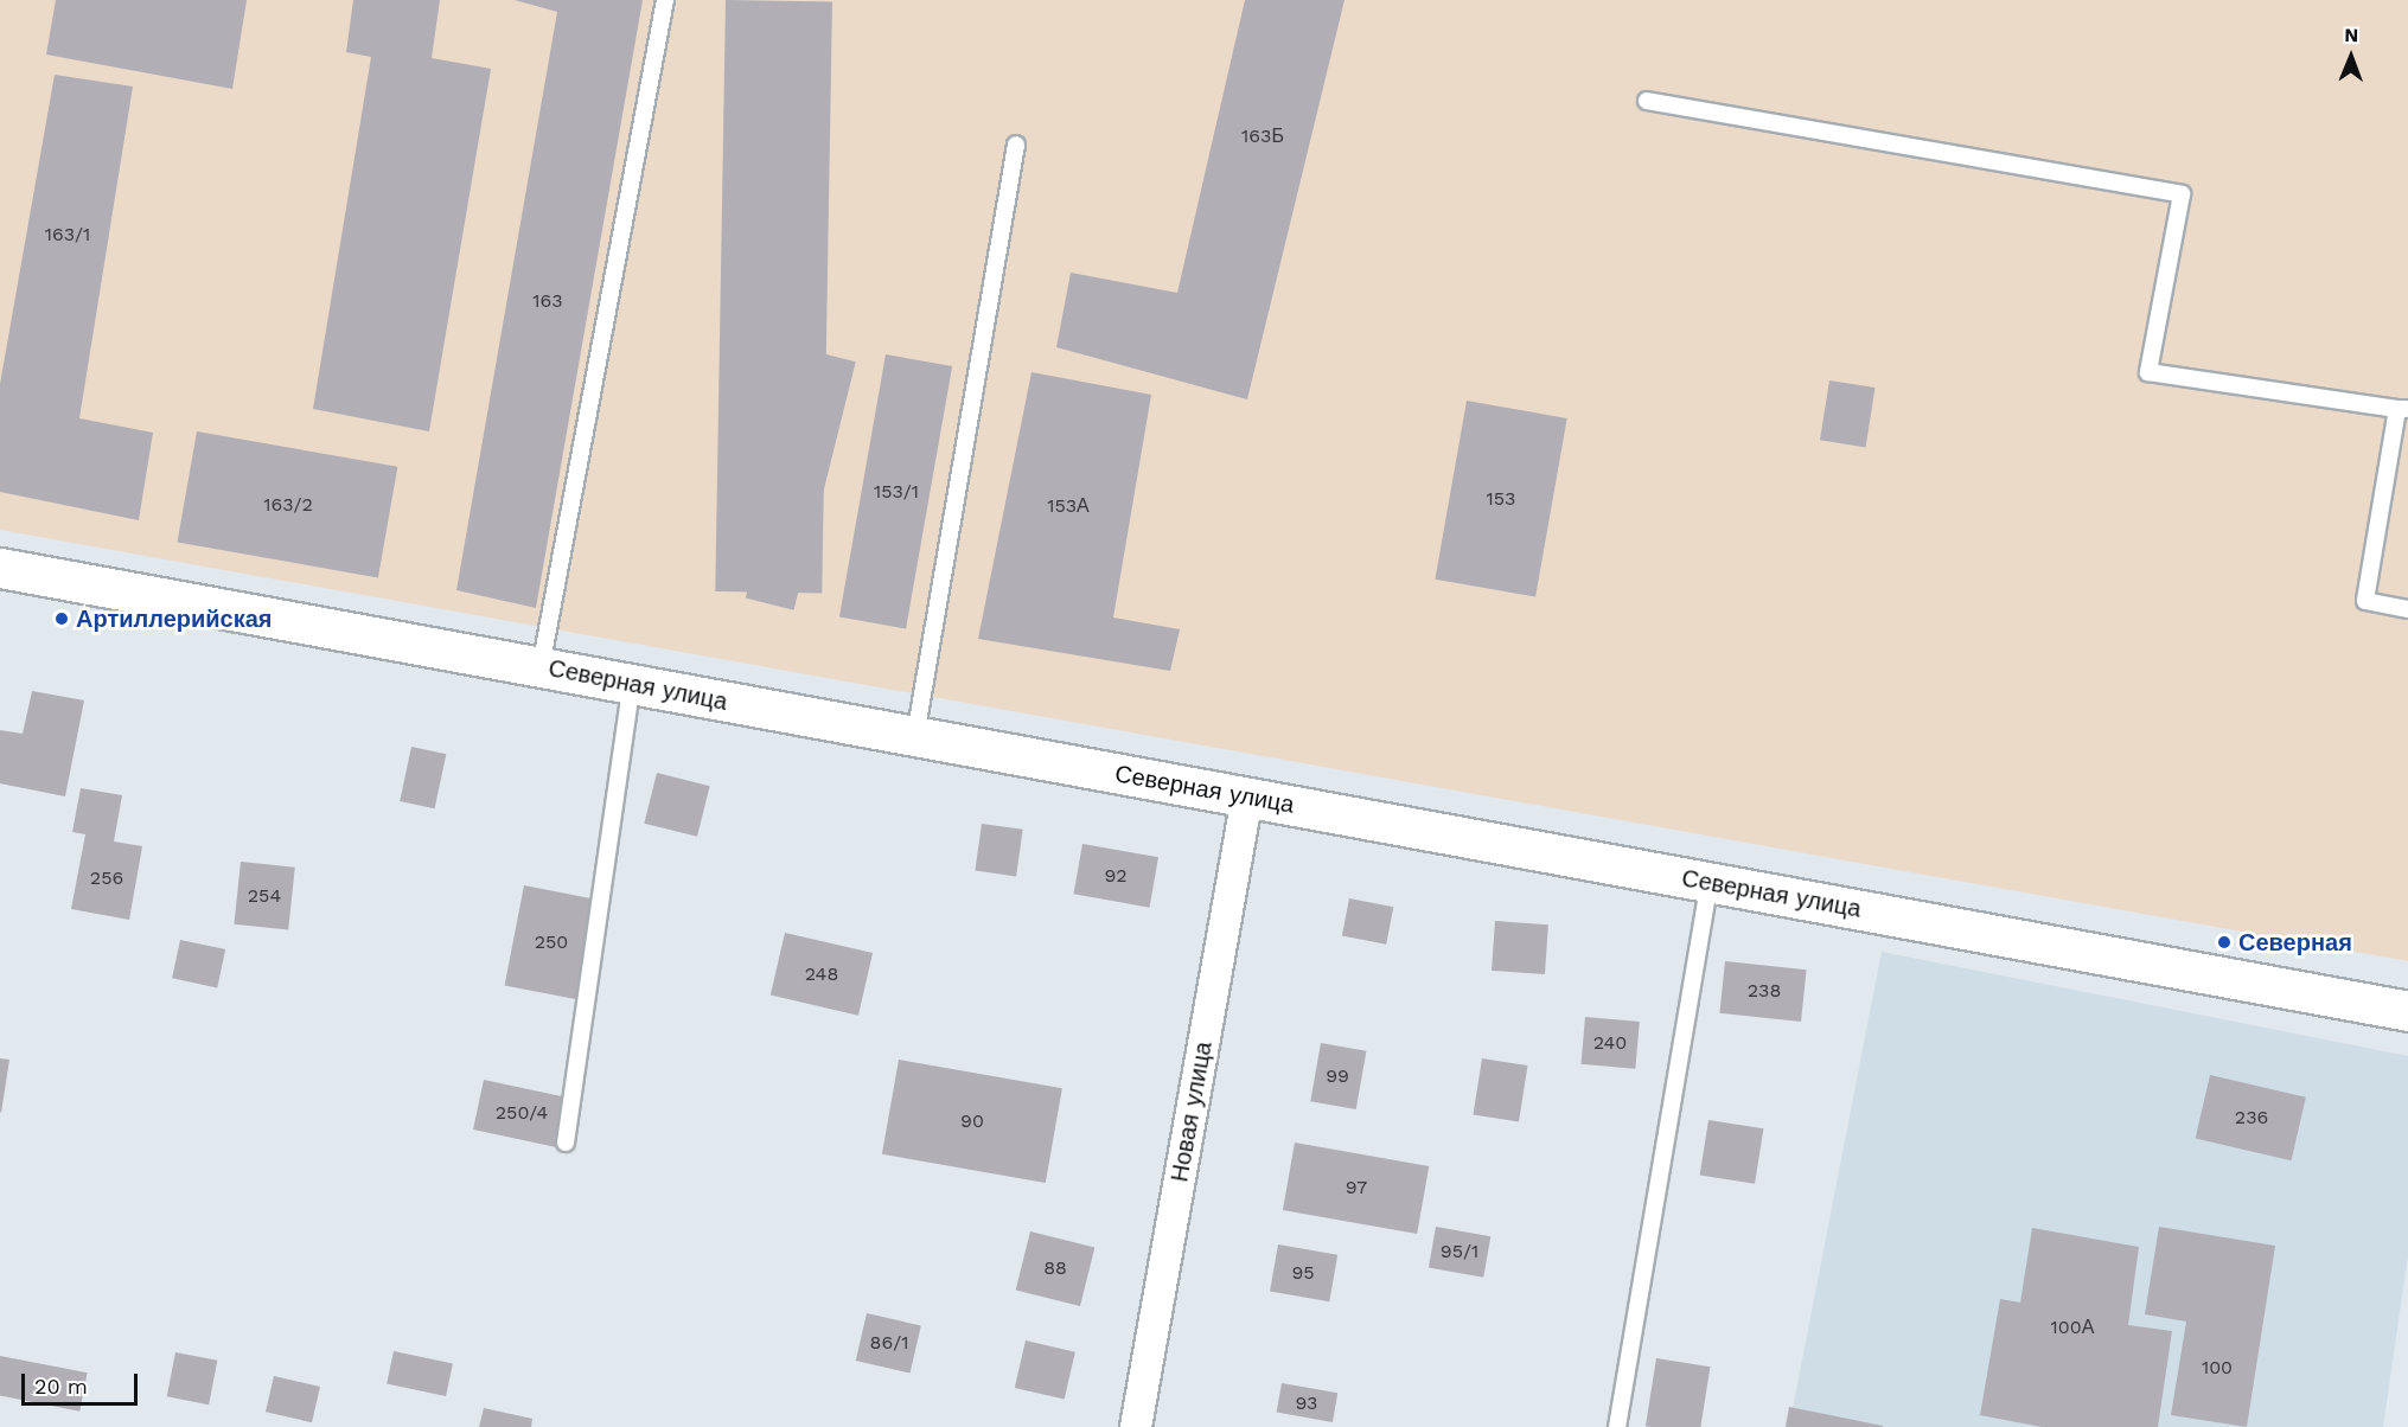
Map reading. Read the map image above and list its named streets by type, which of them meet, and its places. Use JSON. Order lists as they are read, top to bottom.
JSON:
{
  "streets": {
    "street": ["Северная улица", "Новая улица"]
  },
  "crossings": [
    ["Северная улица", "Новая улица"]
  ],
  "places": ["Артиллерийская", "Северная"],
  "house_numbers": [
    "163Б",
    "163/1",
    "163",
    "153/1",
    "153",
    "163/2",
    "153А",
    "92",
    "256",
    "254",
    "250",
    "248",
    "238",
    "240",
    "99",
    "250/4",
    "236",
    "90",
    "97",
    "95/1",
    "88",
    "95",
    "100А",
    "86/1",
    "100",
    "93"
  ],
  "scale_bar": "20 m",
  "north": "top"
}
